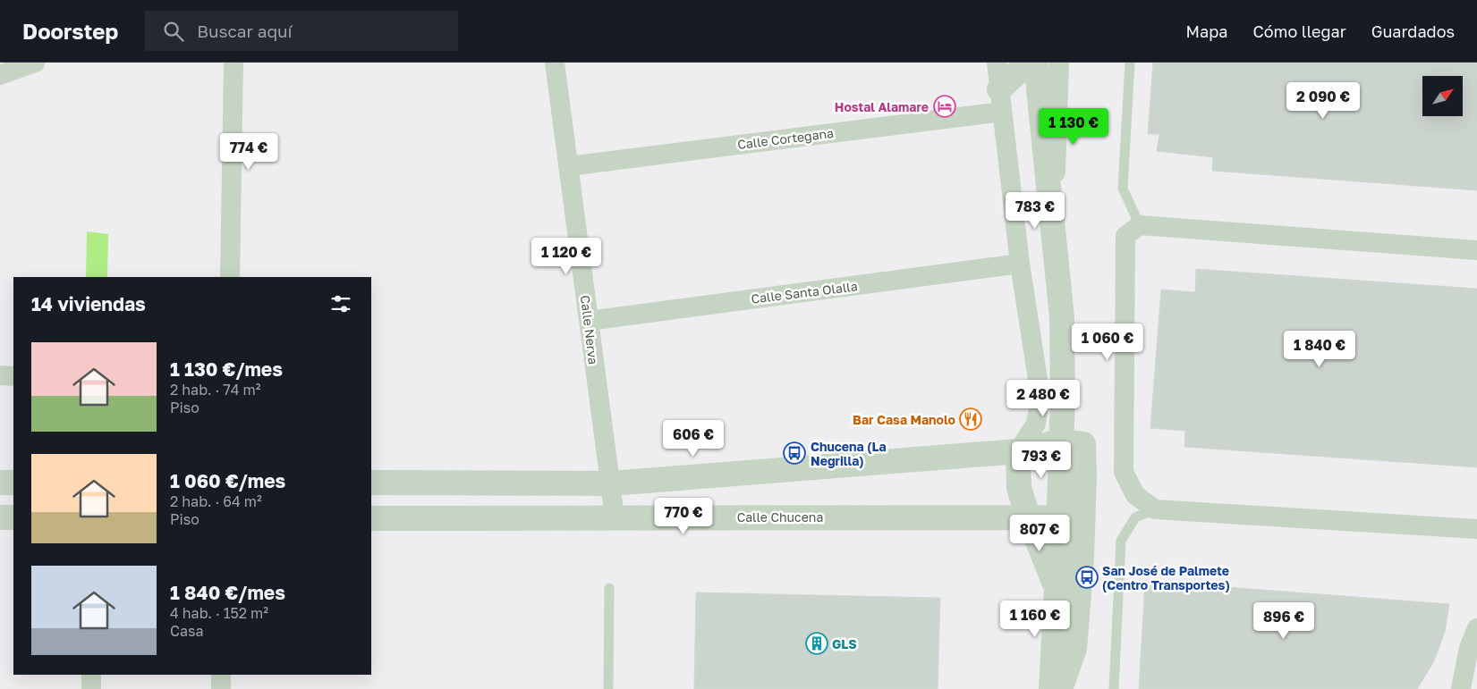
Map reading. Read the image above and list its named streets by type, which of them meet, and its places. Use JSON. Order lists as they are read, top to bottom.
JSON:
{
  "streets": {
    "street": [
      "Calle Cortegana",
      "Calle Santa Olalla",
      "Calle Nerva",
      "Calle Chucena"
    ]
  },
  "crossings": [
    ["Calle Cortegana", "Calle Nerva"],
    ["Calle Santa Olalla", "Calle Nerva"],
    ["Calle Nerva", "Calle Chucena"]
  ],
  "places": {
    "hotel": ["Hostal Alamare"],
    "restaurant": ["Bar Casa Manolo"],
    "bus stop": ["Chucena (La Negrilla)", "San José de Palmete (Centro Transportes)"],
    "building": ["GLS"]
  },
  "north": "top right",
  "page": {
    "header": "Doorstep",
    "search": "Buscar aquí",
    "nav": ["Mapa", "Cómo llegar", "Guardados"],
    "price": [
      "2 090 €",
      "1 130 €",
      "774 €",
      "783 €",
      "1 120 €",
      "1 060 €",
      "1 840 €",
      "2 480 €",
      "606 €",
      "793 €",
      "770 €",
      "807 €",
      "1 160 €",
      "896 €"
    ],
    "heading": "14 viviendas",
    "list": [
      {
        "name": "1 130 €/mes",
        "note": "2 hab. · 74 m² · Piso"
      },
      {
        "name": "1 060 €/mes",
        "note": "2 hab. · 64 m² · Piso"
      },
      {
        "name": "1 840 €/mes",
        "note": "4 hab. · 152 m² · Casa"
      }
    ]
  }
}
